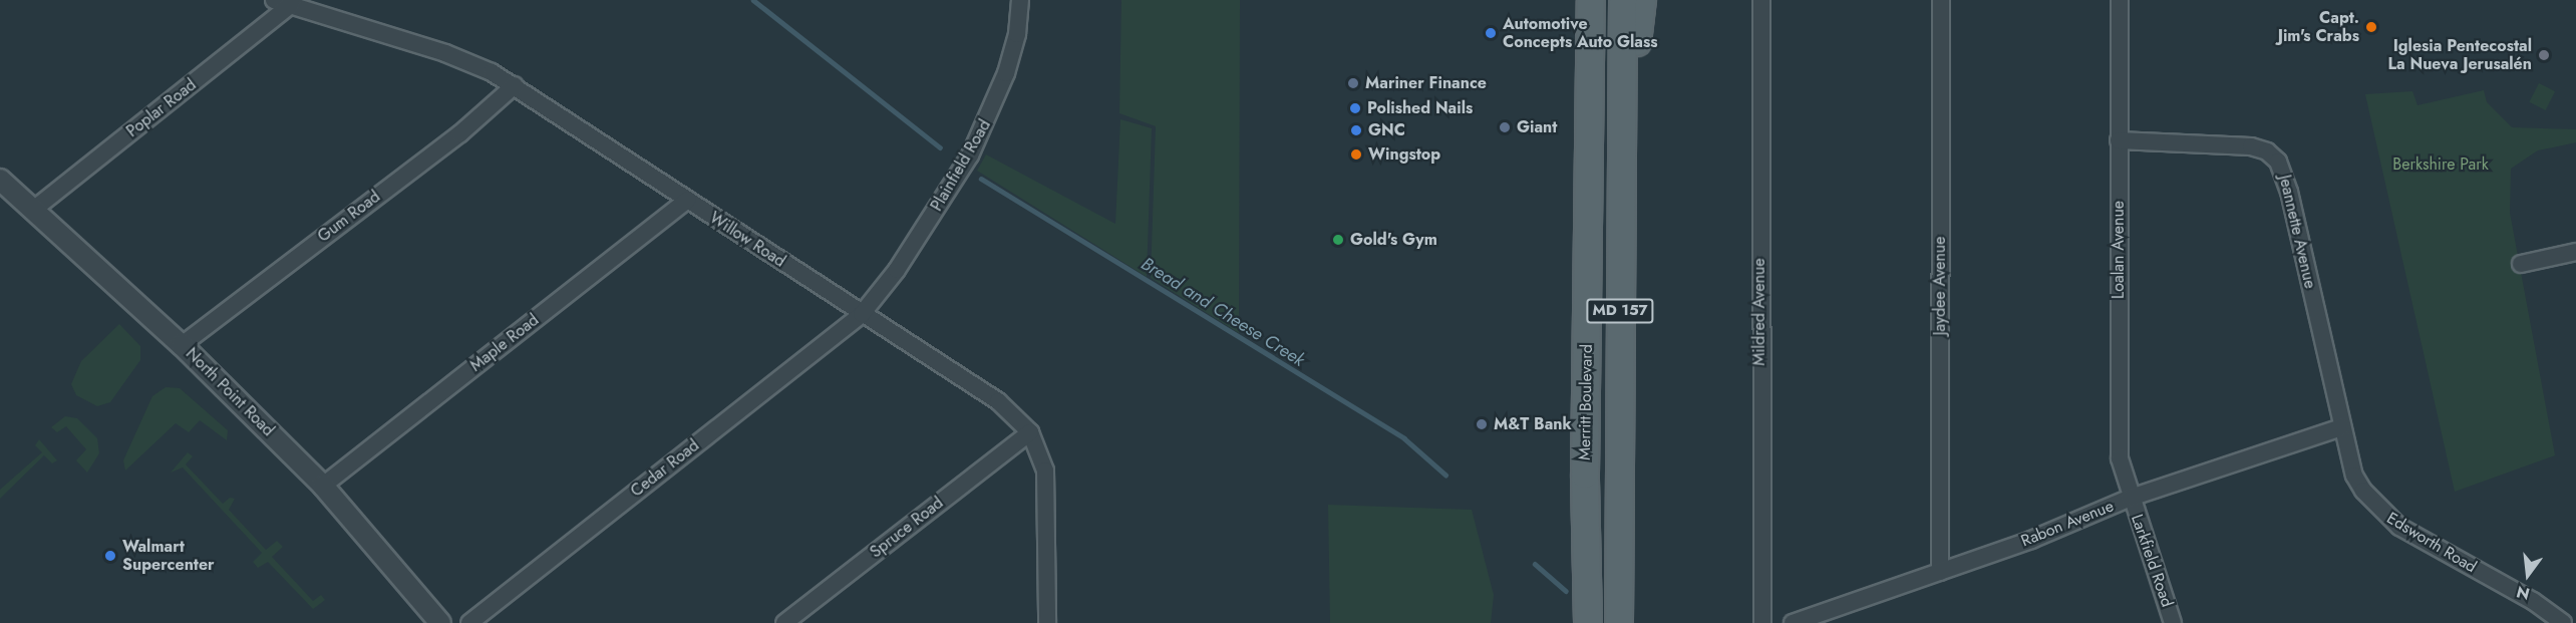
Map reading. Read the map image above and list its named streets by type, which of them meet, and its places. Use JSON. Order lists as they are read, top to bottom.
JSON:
{
  "streets": {
    "main road": ["MD 157", "Merritt Boulevard"],
    "street": [
      "Poplar Road",
      "Plainfield Road",
      "Gum Road",
      "Jeannette Avenue",
      "Willow Road",
      "Loalan Avenue",
      "Jaydee Avenue",
      "Mildred Avenue",
      "Maple Road",
      "North Point Road",
      "Cedar Road",
      "Rabon Avenue",
      "Spruce Road",
      "Edsworth Road",
      "Larkfield Road"
    ]
  },
  "crossings": [
    ["Poplar Road", "Willow Road"],
    ["Poplar Road", "North Point Road"],
    ["Plainfield Road", "Willow Road"],
    ["Plainfield Road", "Cedar Road"],
    ["Gum Road", "Willow Road"],
    ["Gum Road", "North Point Road"],
    ["Jeannette Avenue", "Loalan Avenue"],
    ["Jeannette Avenue", "Rabon Avenue"],
    ["Jeannette Avenue", "Edsworth Road"],
    ["Willow Road", "Maple Road"],
    ["Willow Road", "Cedar Road"],
    ["Willow Road", "Spruce Road"],
    ["Loalan Avenue", "Rabon Avenue"],
    ["Loalan Avenue", "Larkfield Road"],
    ["Jaydee Avenue", "Rabon Avenue"],
    ["Maple Road", "North Point Road"],
    ["Rabon Avenue", "Edsworth Road"],
    ["Rabon Avenue", "Larkfield Road"]
  ],
  "water": ["Bread and Cheese Creek"],
  "parks": ["Berkshire Park"],
  "places": [
    "Capt. Jim's Crabs",
    "Automotive Concepts Auto Glass",
    "Iglesia Pentecostal La Nueva Jerusalén",
    "Mariner Finance",
    "Polished Nails",
    "Giant",
    "GNC",
    "Wingstop",
    "Gold's Gym",
    "M&T Bank",
    "Walmart Supercenter"
  ],
  "north": "bottom"
}
